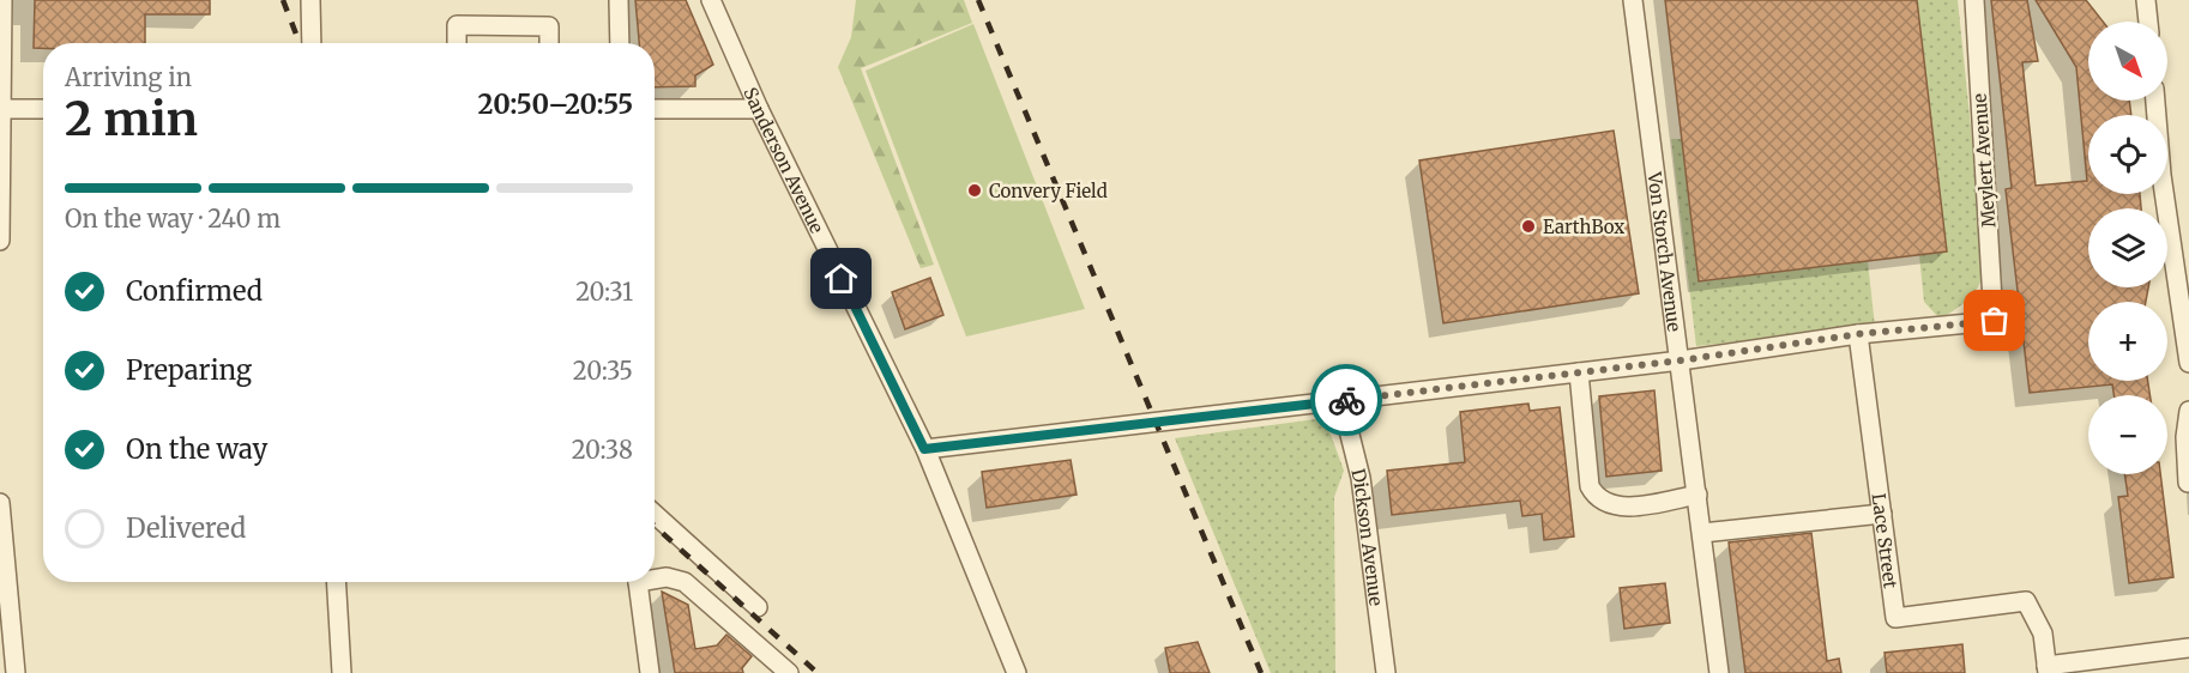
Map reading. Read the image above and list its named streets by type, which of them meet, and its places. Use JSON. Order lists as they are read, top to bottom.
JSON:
{
  "streets": {
    "street": [
      "Sanderson Avenue",
      "Meylert Avenue",
      "Von Storch Avenue",
      "Dickson Avenue",
      "Lace Street"
    ]
  },
  "crossings": [
    ["Meylert Avenue", "Lace Street"]
  ],
  "places": ["Convery Field", "EarthBox"],
  "north": "bottom right",
  "page": {
    "map_buttons": ["+", "−"],
    "heading": ["2 min", "Arriving in", "20:50–20:55"],
    "bar": "On the way · 240 m",
    "list": [
      ["Confirmed", "20:31"],
      ["Preparing", "20:35"],
      ["On the way", "20:38"],
      "Delivered"
    ]
  }
}
